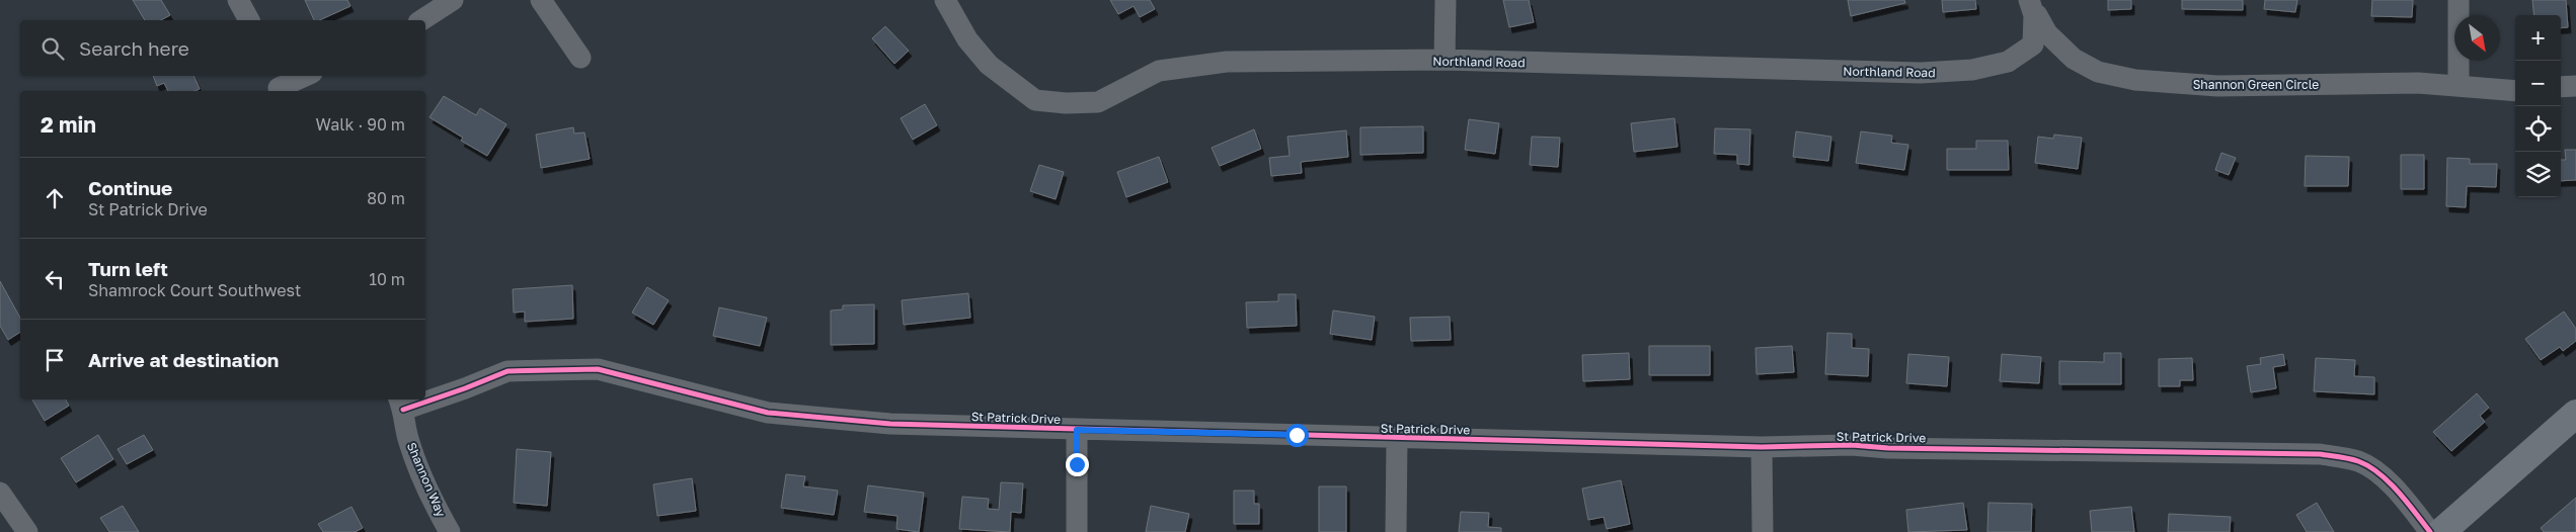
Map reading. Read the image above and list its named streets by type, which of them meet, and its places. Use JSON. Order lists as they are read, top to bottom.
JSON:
{
  "streets": {
    "street": [
      "Northland Road",
      "Shannon Green Circle",
      "St Patrick Drive",
      "Shannon Way"
    ]
  },
  "crossings": [
    ["Northland Road", "Shannon Green Circle"],
    ["St Patrick Drive", "Shannon Way"]
  ],
  "north": "bottom right",
  "page": {
    "map_buttons": ["+", "−"],
    "search": "Search here",
    "heading": ["2 min", "Walk · 90 m"],
    "list": [
      ["Continue", "St Patrick Drive", "80 m"],
      ["Turn left", "Shamrock Court Southwest", "10 m"],
      "Arrive at destination"
    ]
  }
}
